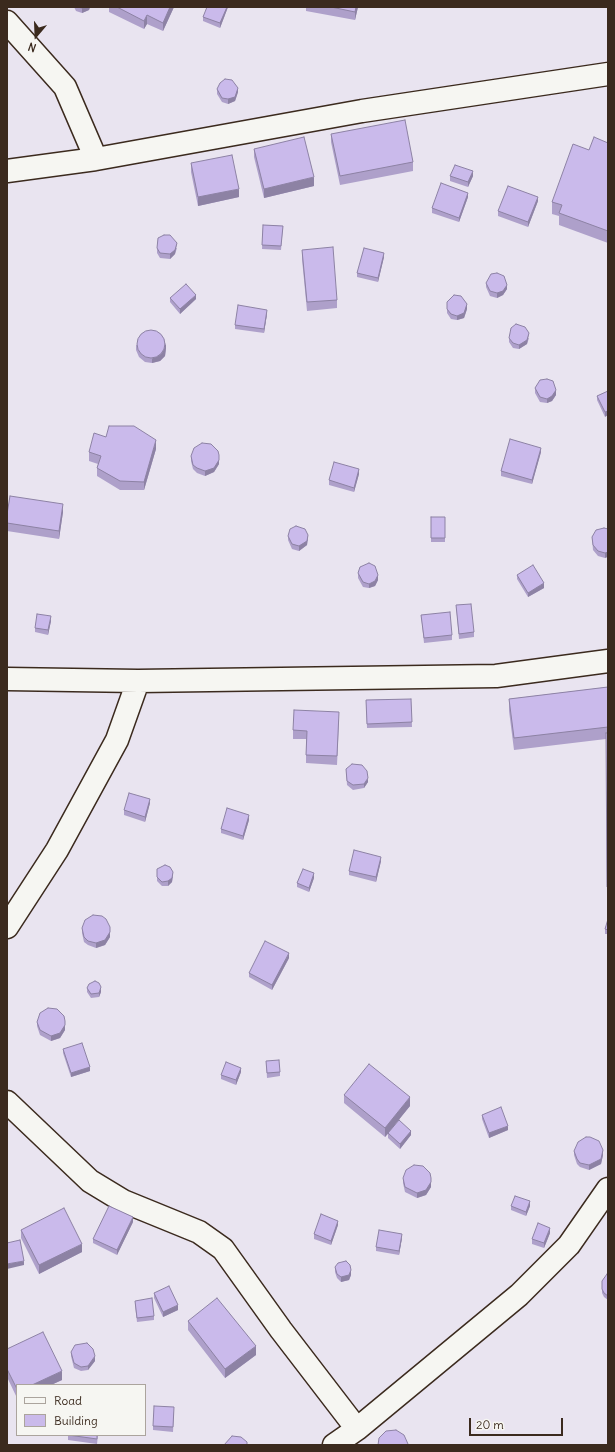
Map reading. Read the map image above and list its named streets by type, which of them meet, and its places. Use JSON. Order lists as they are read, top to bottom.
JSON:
{
  "legend": ["Road", "Building"],
  "scale_bar": "20 m",
  "north": "bottom"
}
